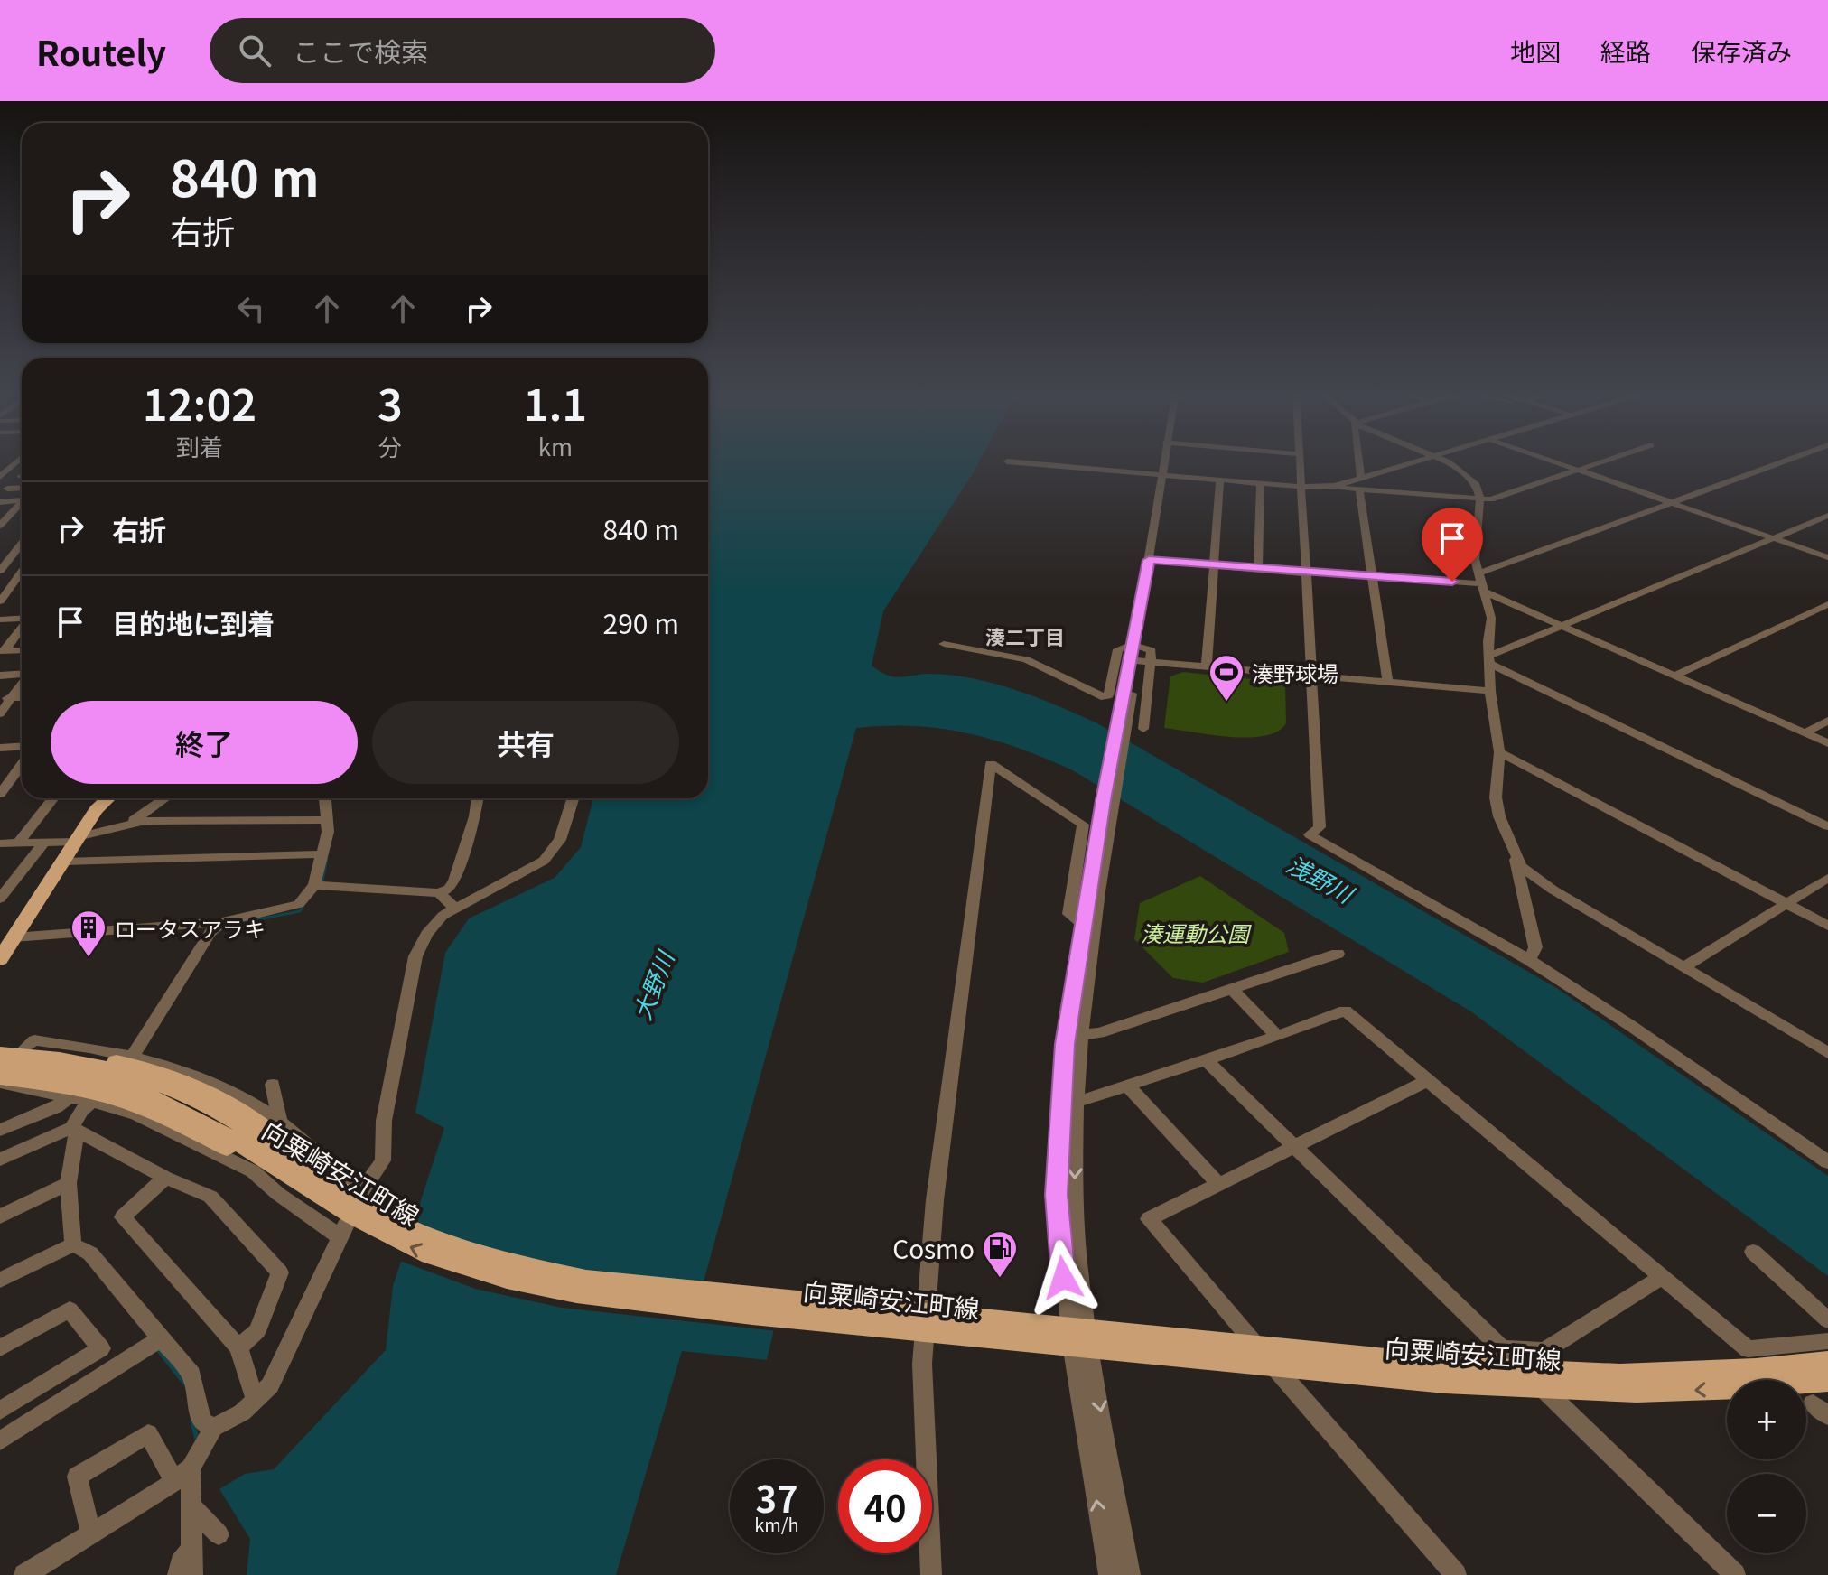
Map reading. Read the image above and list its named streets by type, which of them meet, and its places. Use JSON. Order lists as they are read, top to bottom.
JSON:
{
  "streets": {
    "main road": ["向粟崎安江町線"]
  },
  "districts": ["湊二丁目"],
  "water": ["浅野川", "大野川"],
  "parks": ["湊運動公園"],
  "places": {
    "sports": ["湊野球場"],
    "building": ["ロータスアラキ"],
    "fuel station": ["Cosmo"]
  },
  "page": {
    "header": "Routely",
    "search": "ここで検索",
    "nav": ["地図", "経路", "保存済み"],
    "turn": ["840 m", "右折"],
    "eta": [
      "12:02",
      "到着",
      "3",
      "分",
      "1.1",
      "km"
    ],
    "list": [
      {
        "name": "右折",
        "value": "840 m"
      },
      {
        "name": "目的地に到着",
        "value": "290 m"
      }
    ],
    "buttons": ["終了", "共有"],
    "map_buttons": ["+", "−"],
    "speed": "37 km/h",
    "limit": "40"
  }
}
